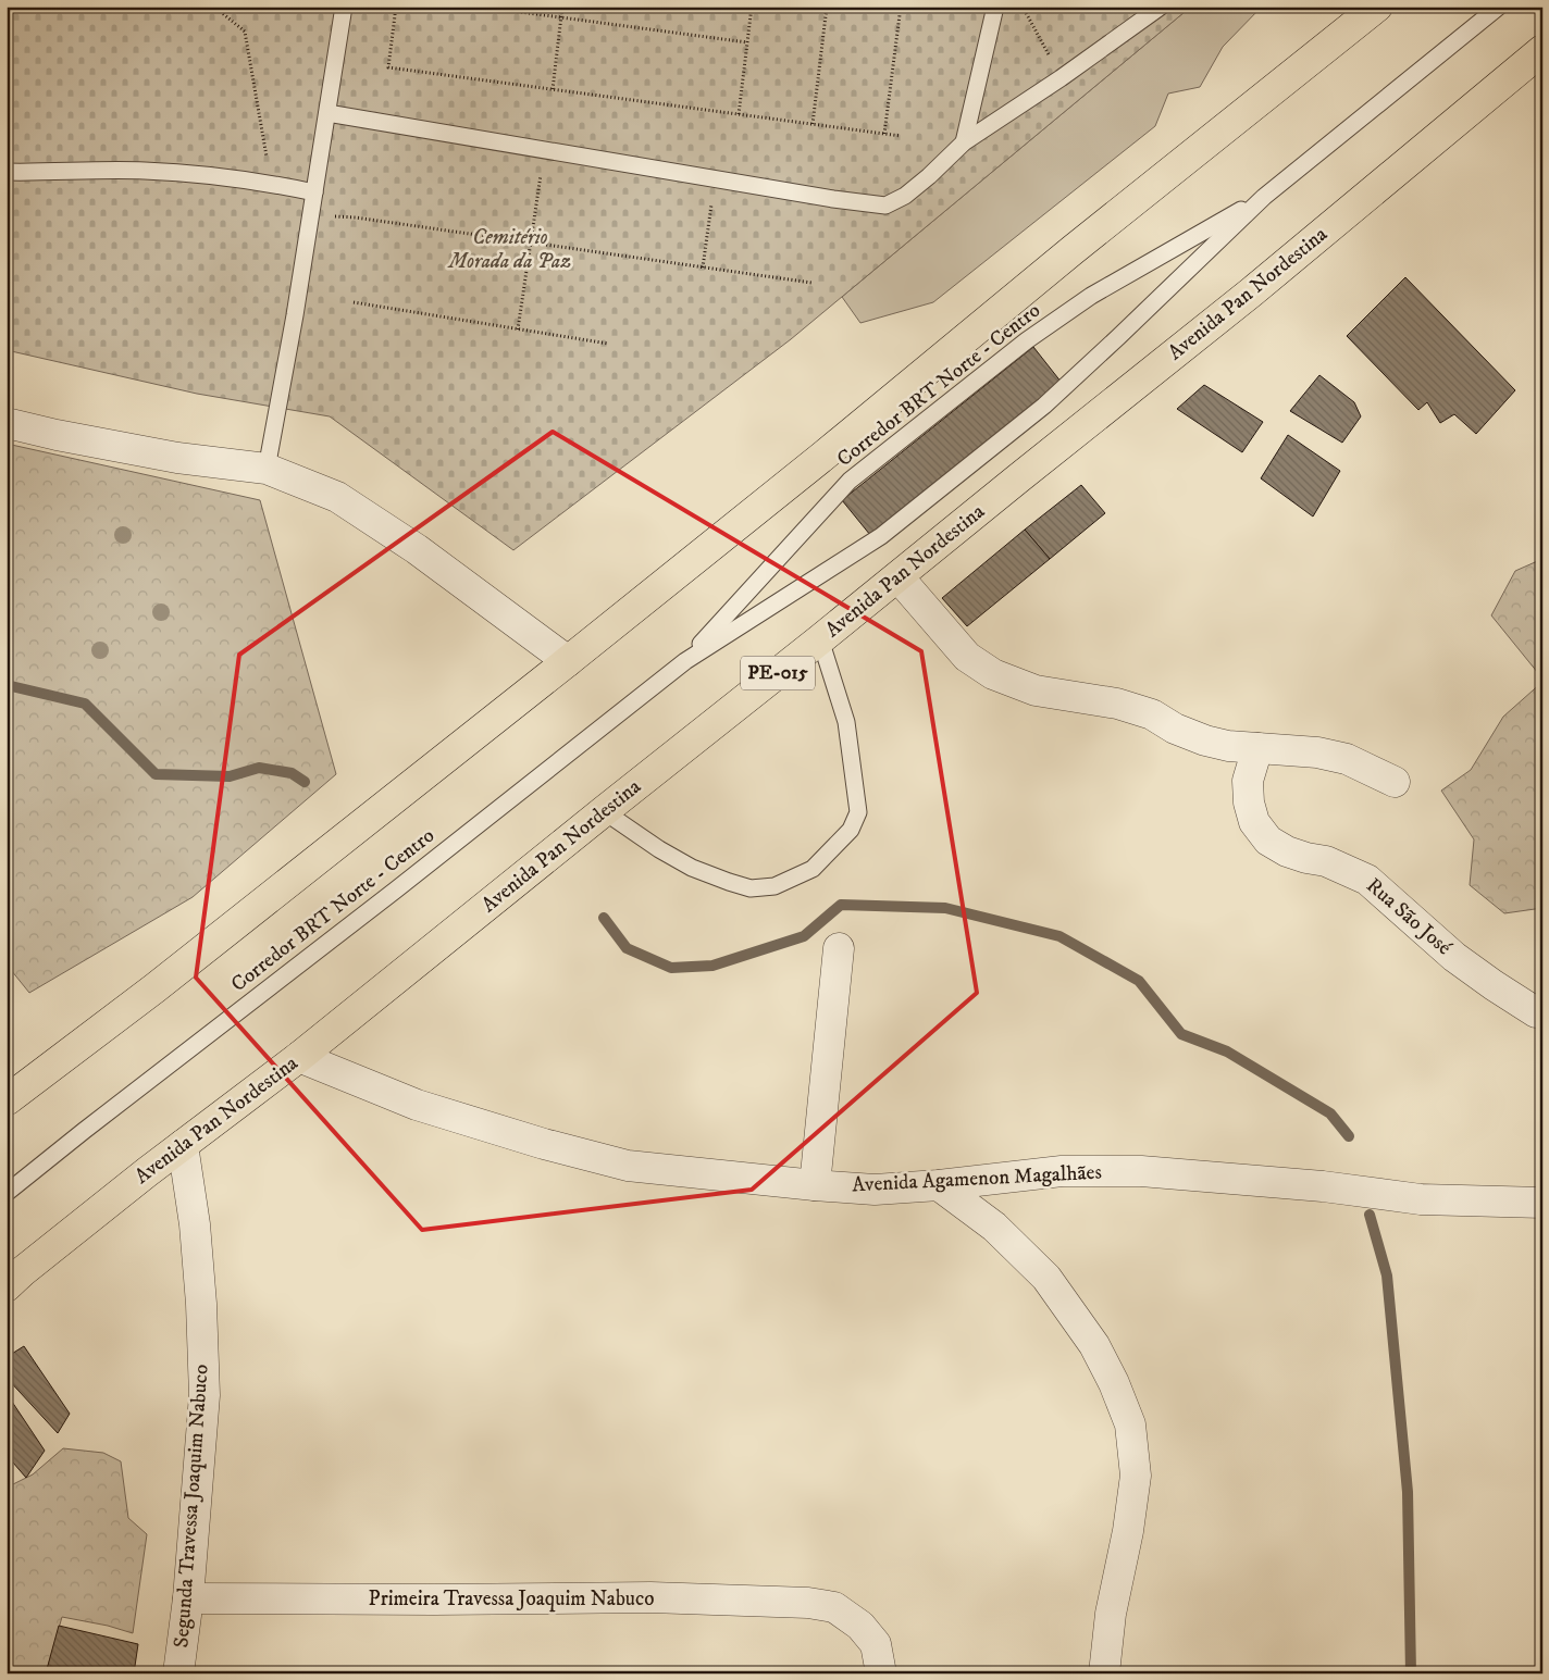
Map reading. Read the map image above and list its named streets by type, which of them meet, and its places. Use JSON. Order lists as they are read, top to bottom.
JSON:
{
  "streets": {
    "highway": ["Avenida Pan Nordestina", "PE-015"],
    "street": [
      "Rua São José",
      "Avenida Agamenon Magalhães",
      "Segunda Travessa Joaquim Nabuco",
      "Primeira Travessa Joaquim Nabuco"
    ],
    "lane": ["Corredor BRT Norte - Centro"]
  },
  "crossings": [
    ["Avenida Pan Nordestina", "Avenida Agamenon Magalhães"],
    ["Avenida Pan Nordestina", "Segunda Travessa Joaquim Nabuco"],
    ["Segunda Travessa Joaquim Nabuco", "Primeira Travessa Joaquim Nabuco"]
  ],
  "parks": ["Cemitério Morada da Paz"]
}
